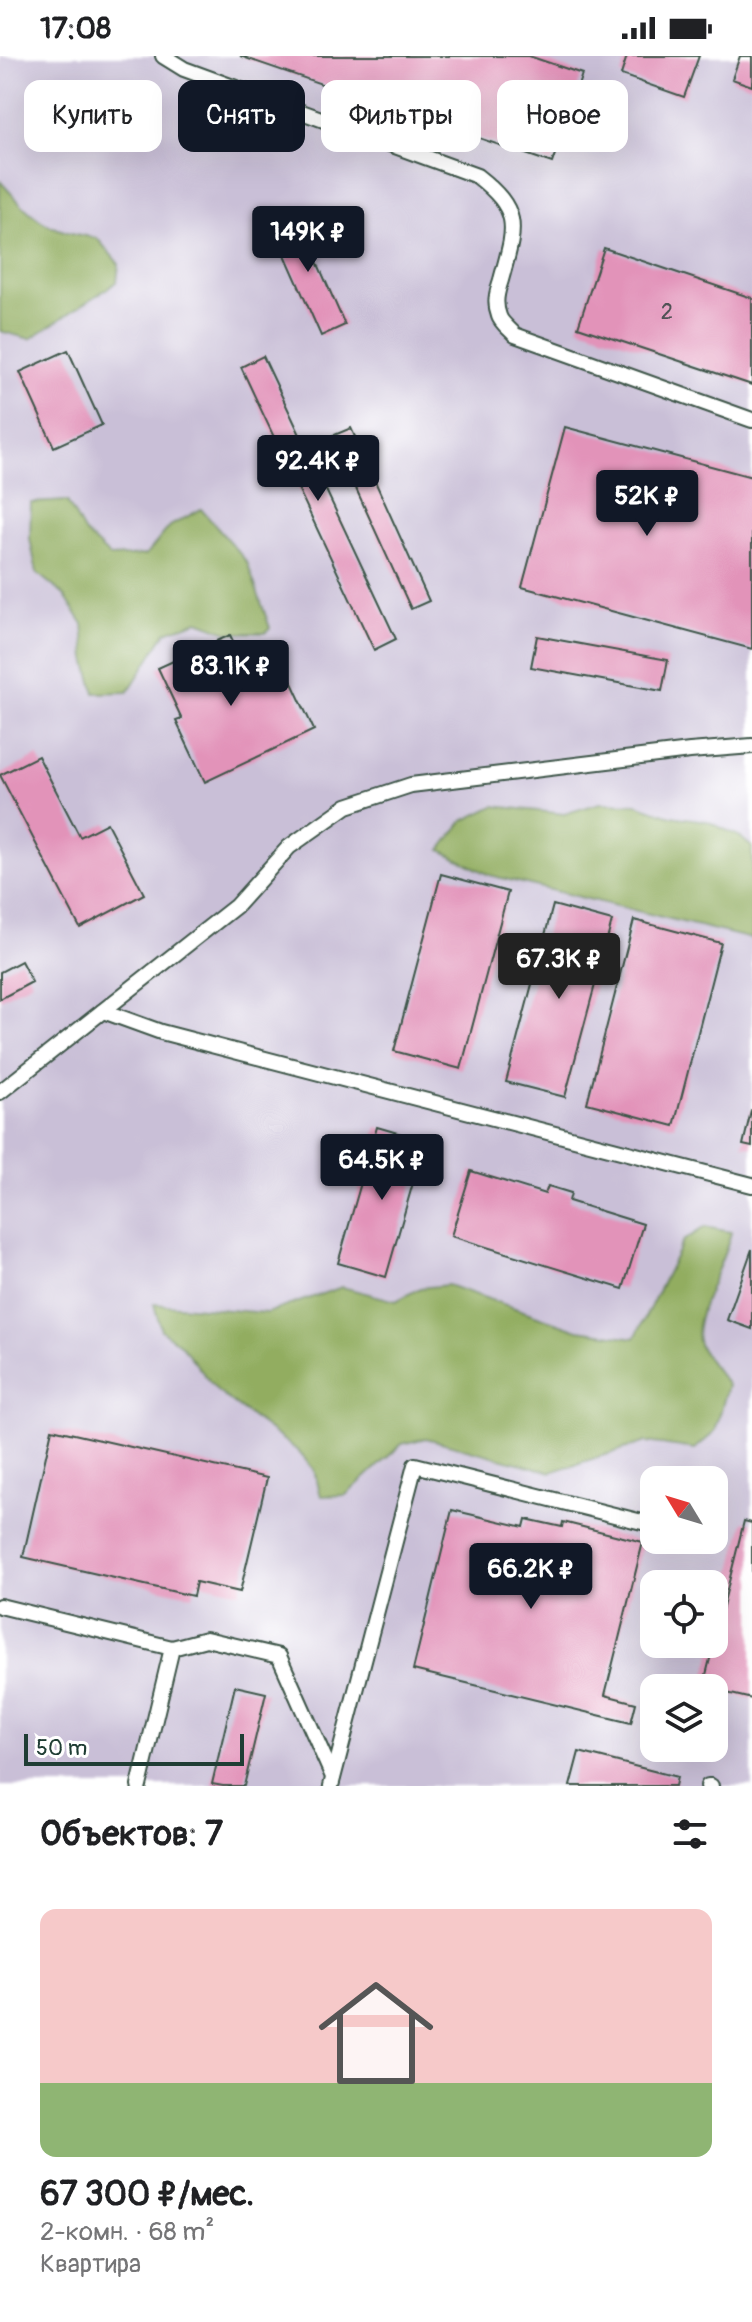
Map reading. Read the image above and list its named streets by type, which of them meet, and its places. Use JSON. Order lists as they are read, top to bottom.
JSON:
{
  "house_numbers": ["2"],
  "scale_bar": "50 m",
  "north": "top left",
  "page": {
    "status": "17:08",
    "chip": [
      "Купить",
      "Снять",
      "Фильтры",
      "Новое"
    ],
    "price": [
      "149K ₽",
      "92.4K ₽",
      "52K ₽",
      "83.1K ₽",
      "67.3K ₽",
      "64.5K ₽",
      "66.2K ₽"
    ],
    "scale": "50 m",
    "heading": "Объектов: 7",
    "list": [
      {
        "name": "67 300 ₽/мес.",
        "note": "2-комн. · 68 m² · Квартира"
      }
    ]
  }
}
